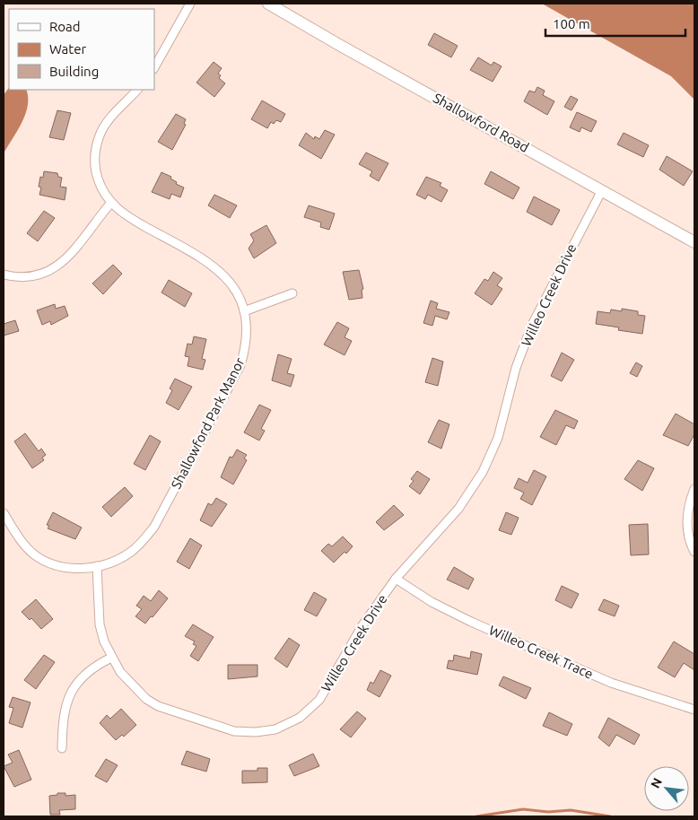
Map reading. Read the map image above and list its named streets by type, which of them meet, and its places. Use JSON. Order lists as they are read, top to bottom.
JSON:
{
  "streets": {
    "street": [
      "Shallowford Road",
      "Willeo Creek Drive",
      "Shallowford Park Manor",
      "Willeo Creek Trace"
    ]
  },
  "crossings": [
    ["Shallowford Road", "Willeo Creek Drive"],
    ["Willeo Creek Drive", "Shallowford Park Manor"],
    ["Willeo Creek Drive", "Willeo Creek Trace"]
  ],
  "legend": ["Road", "Water", "Building"],
  "scale_bar": "100 m",
  "north": "top left"
}
